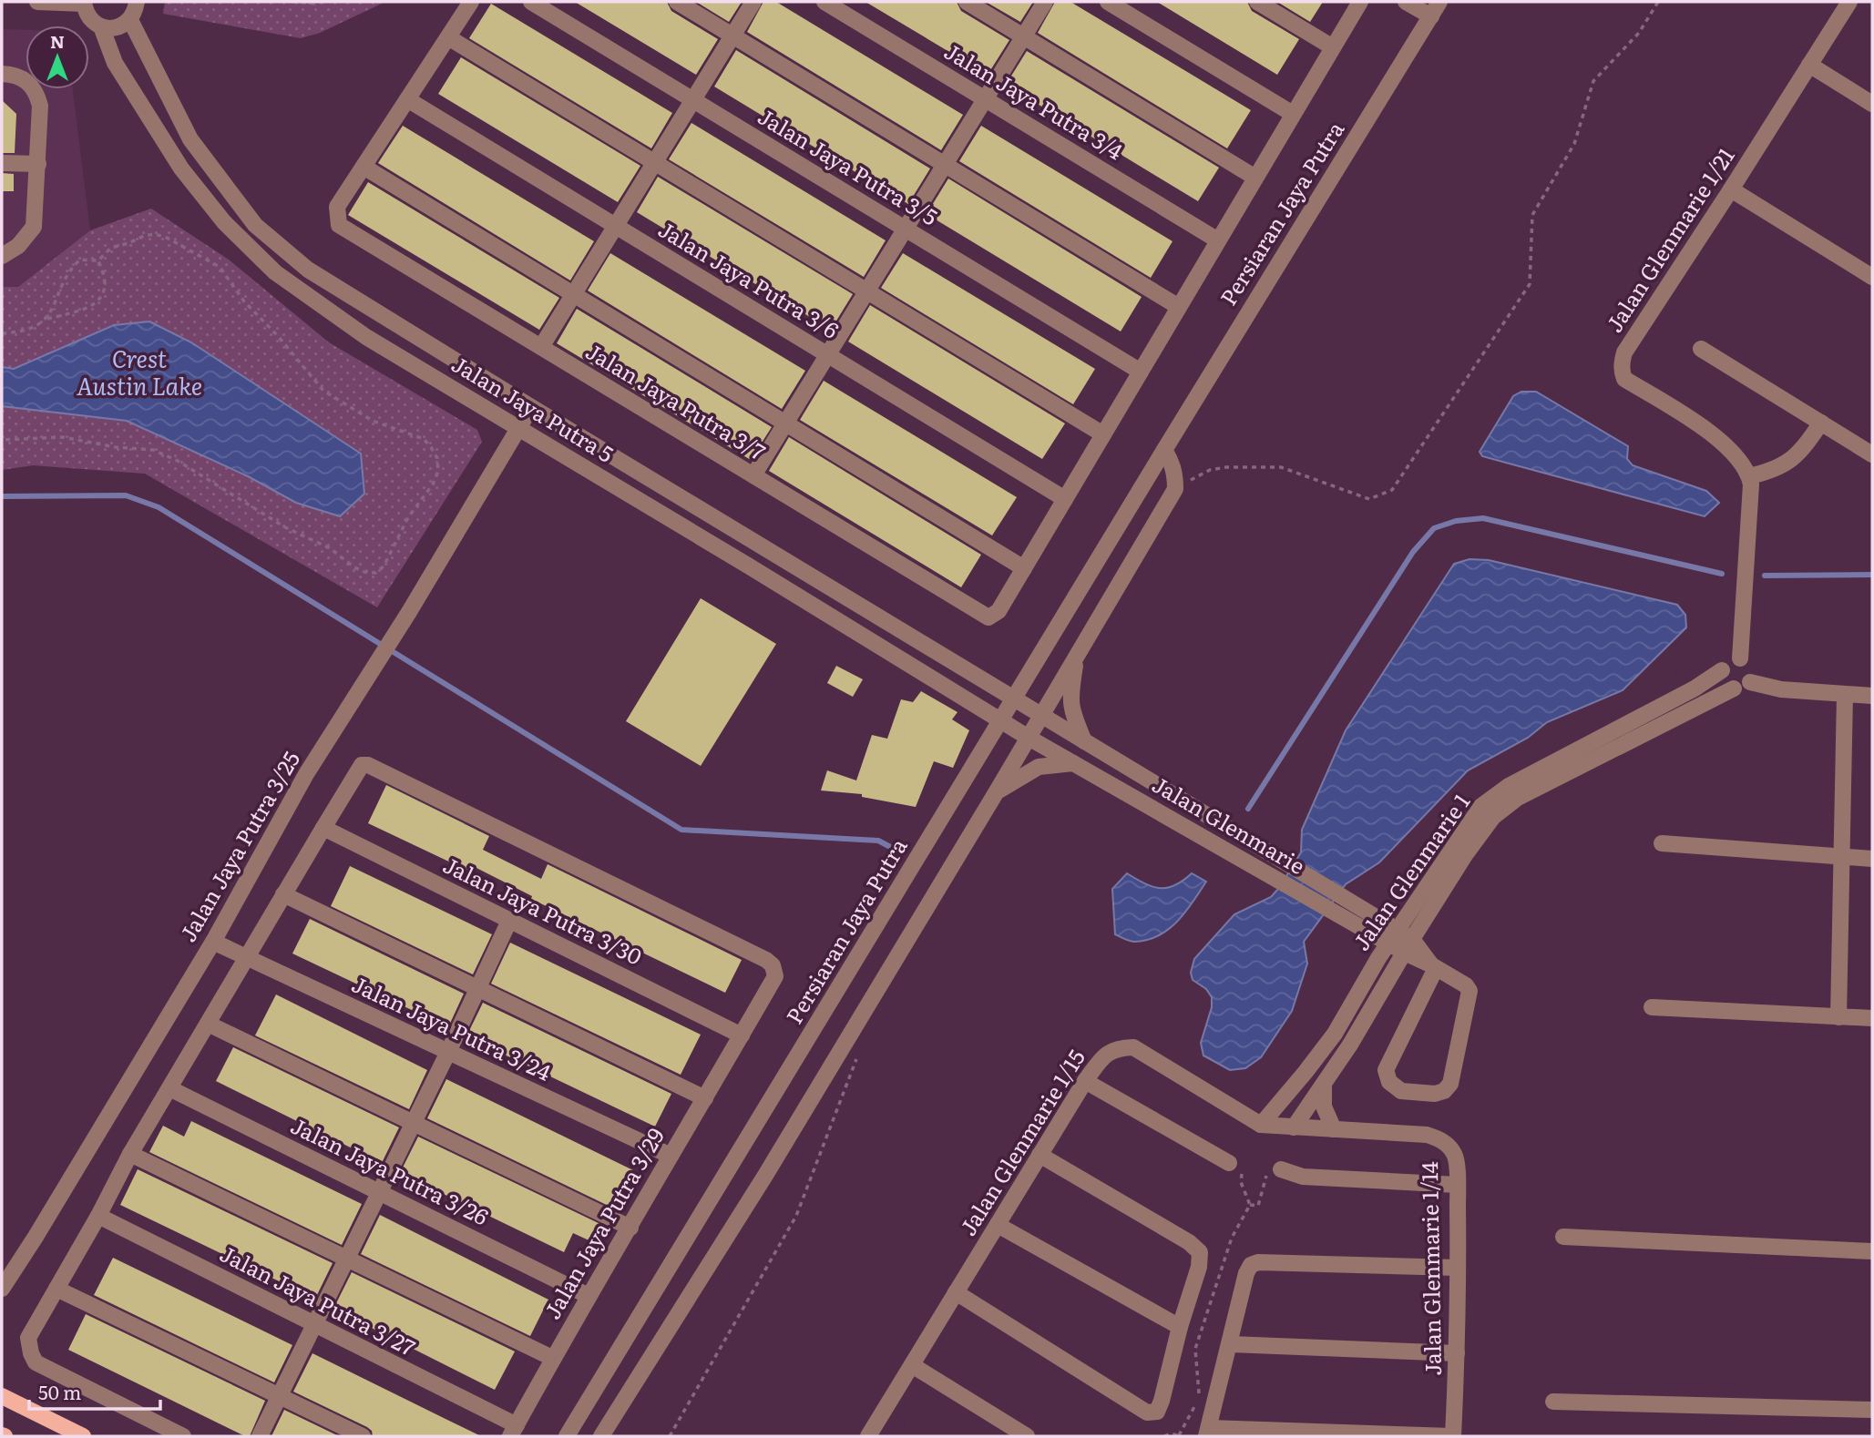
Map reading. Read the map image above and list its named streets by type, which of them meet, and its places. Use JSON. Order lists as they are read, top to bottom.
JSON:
{
  "streets": {
    "street": [
      "Jalan Jaya Putra 3/4",
      "Jalan Jaya Putra 3/5",
      "Persiaran Jaya Putra",
      "Jalan Glenmarie 1/21",
      "Jalan Jaya Putra 3/6",
      "Jalan Jaya Putra 3/7",
      "Jalan Jaya Putra 5",
      "Jalan Glenmarie",
      "Jalan Jaya Putra 3/25",
      "Jalan Glenmarie 1",
      "Jalan Jaya Putra 3/30",
      "Jalan Jaya Putra 3/24",
      "Jalan Glenmarie 1/15",
      "Jalan Jaya Putra 3/26",
      "Jalan Jaya Putra 3/29",
      "Jalan Glenmarie 1/14",
      "Jalan Jaya Putra 3/27"
    ]
  },
  "crossings": [
    ["Persiaran Jaya Putra", "Jalan Jaya Putra 5"],
    ["Jalan Jaya Putra 5", "Jalan Glenmarie"],
    ["Jalan Jaya Putra 5", "Jalan Jaya Putra 3/25"],
    ["Jalan Glenmarie", "Jalan Glenmarie 1"],
    ["Jalan Jaya Putra 3/25", "Jalan Jaya Putra 3/24"],
    ["Jalan Glenmarie 1", "Jalan Glenmarie 1/15"],
    ["Jalan Glenmarie 1", "Jalan Glenmarie 1/14"],
    ["Jalan Jaya Putra 3/30", "Jalan Jaya Putra 3/29"],
    ["Jalan Jaya Putra 3/24", "Jalan Jaya Putra 3/29"],
    ["Jalan Glenmarie 1/15", "Jalan Glenmarie 1/14"],
    ["Jalan Jaya Putra 3/26", "Jalan Jaya Putra 3/29"],
    ["Jalan Jaya Putra 3/29", "Jalan Jaya Putra 3/27"]
  ],
  "water": ["Crest Austin Lake"],
  "scale_bar": "50 m",
  "north": "top"
}
